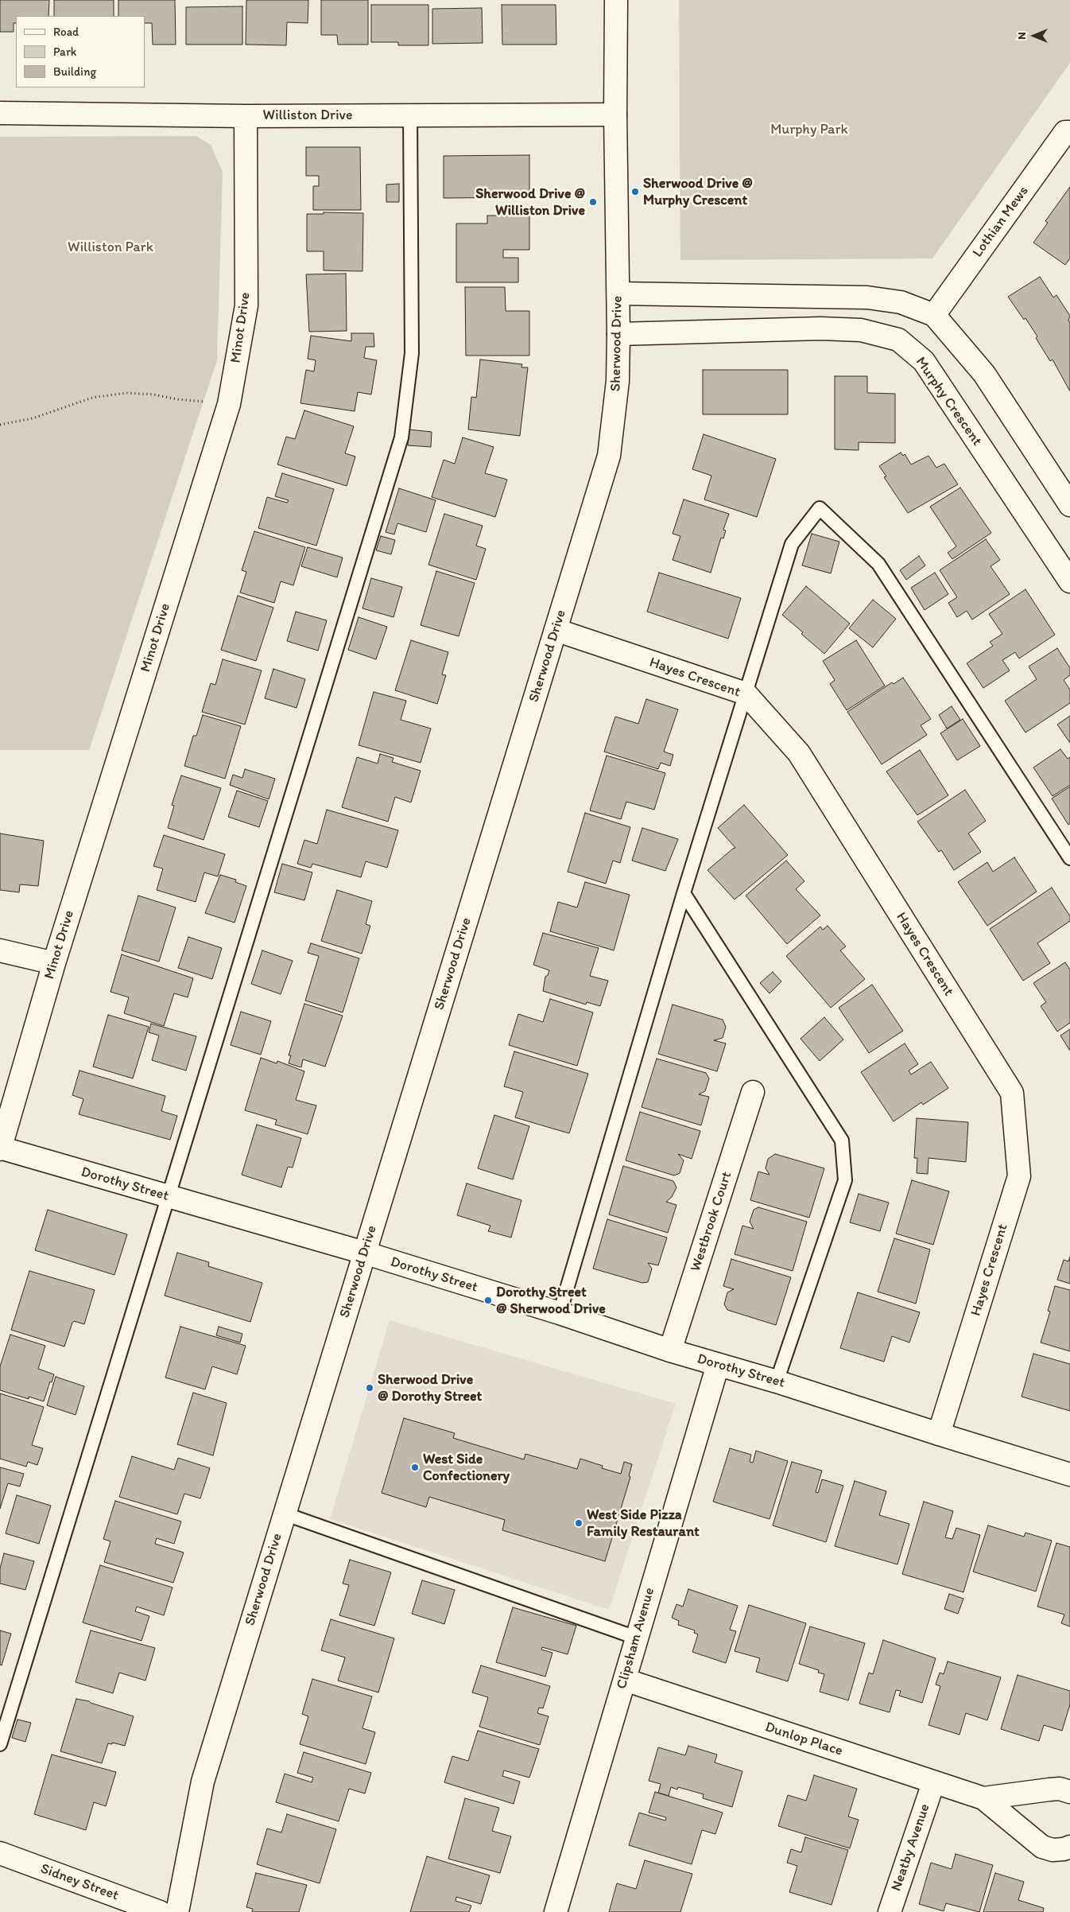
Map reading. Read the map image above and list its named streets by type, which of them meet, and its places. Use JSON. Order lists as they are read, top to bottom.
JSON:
{
  "streets": {
    "street": [
      "Williston Drive",
      "Lothian Mews",
      "Minot Drive",
      "Sherwood Drive",
      "Murphy Crescent",
      "Hayes Crescent",
      "Dorothy Street",
      "Westbrook Court",
      "Clipsham Avenue",
      "Dunlop Place",
      "Neatby Avenue",
      "Sidney Street"
    ]
  },
  "crossings": [
    ["Williston Drive", "Minot Drive"],
    ["Williston Drive", "Sherwood Drive"],
    ["Minot Drive", "Dorothy Street"],
    ["Sherwood Drive", "Murphy Crescent"],
    ["Sherwood Drive", "Hayes Crescent"],
    ["Sherwood Drive", "Dorothy Street"],
    ["Hayes Crescent", "Dorothy Street"],
    ["Dorothy Street", "Westbrook Court"],
    ["Dorothy Street", "Clipsham Avenue"],
    ["Clipsham Avenue", "Dunlop Place"],
    ["Dunlop Place", "Neatby Avenue"]
  ],
  "parks": ["Murphy Park", "Williston Park"],
  "places": [
    "Sherwood Drive @ Murphy Crescent",
    "Sherwood Drive @ Williston Drive",
    "Dorothy Street @ Sherwood Drive",
    "Sherwood Drive @ Dorothy Street",
    "West Side Confectionery",
    "West Side Pizza Family Restaurant"
  ],
  "legend": ["Road", "Park", "Building"],
  "north": "left"
}
